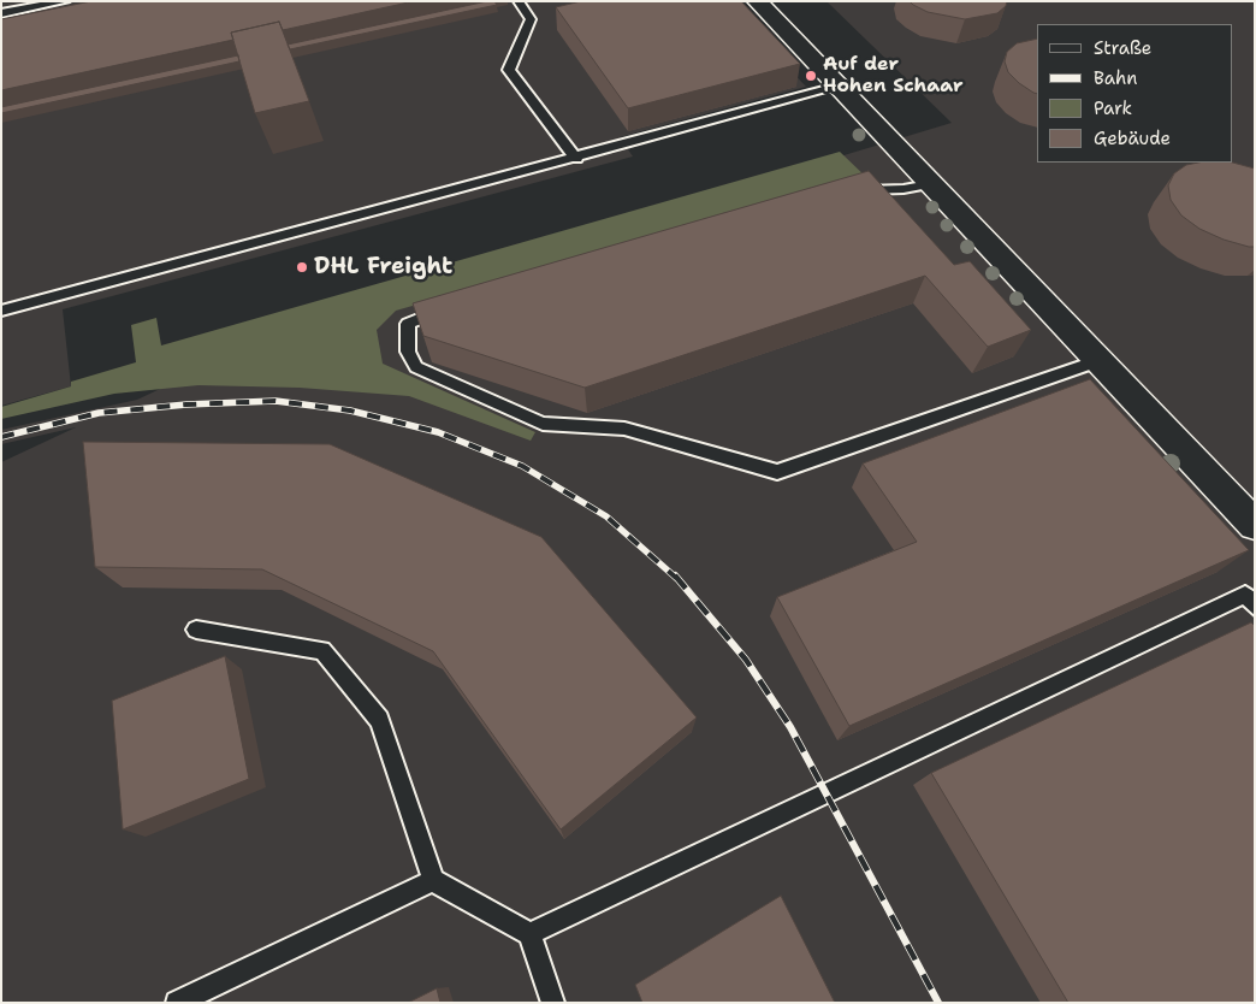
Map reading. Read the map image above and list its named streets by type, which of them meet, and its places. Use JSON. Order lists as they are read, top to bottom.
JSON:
{
  "places": ["Auf der Hohen Schaar", "DHL Freight"],
  "legend": [
    "Straße",
    "Bahn",
    "Park",
    "Gebäude"
  ]
}
